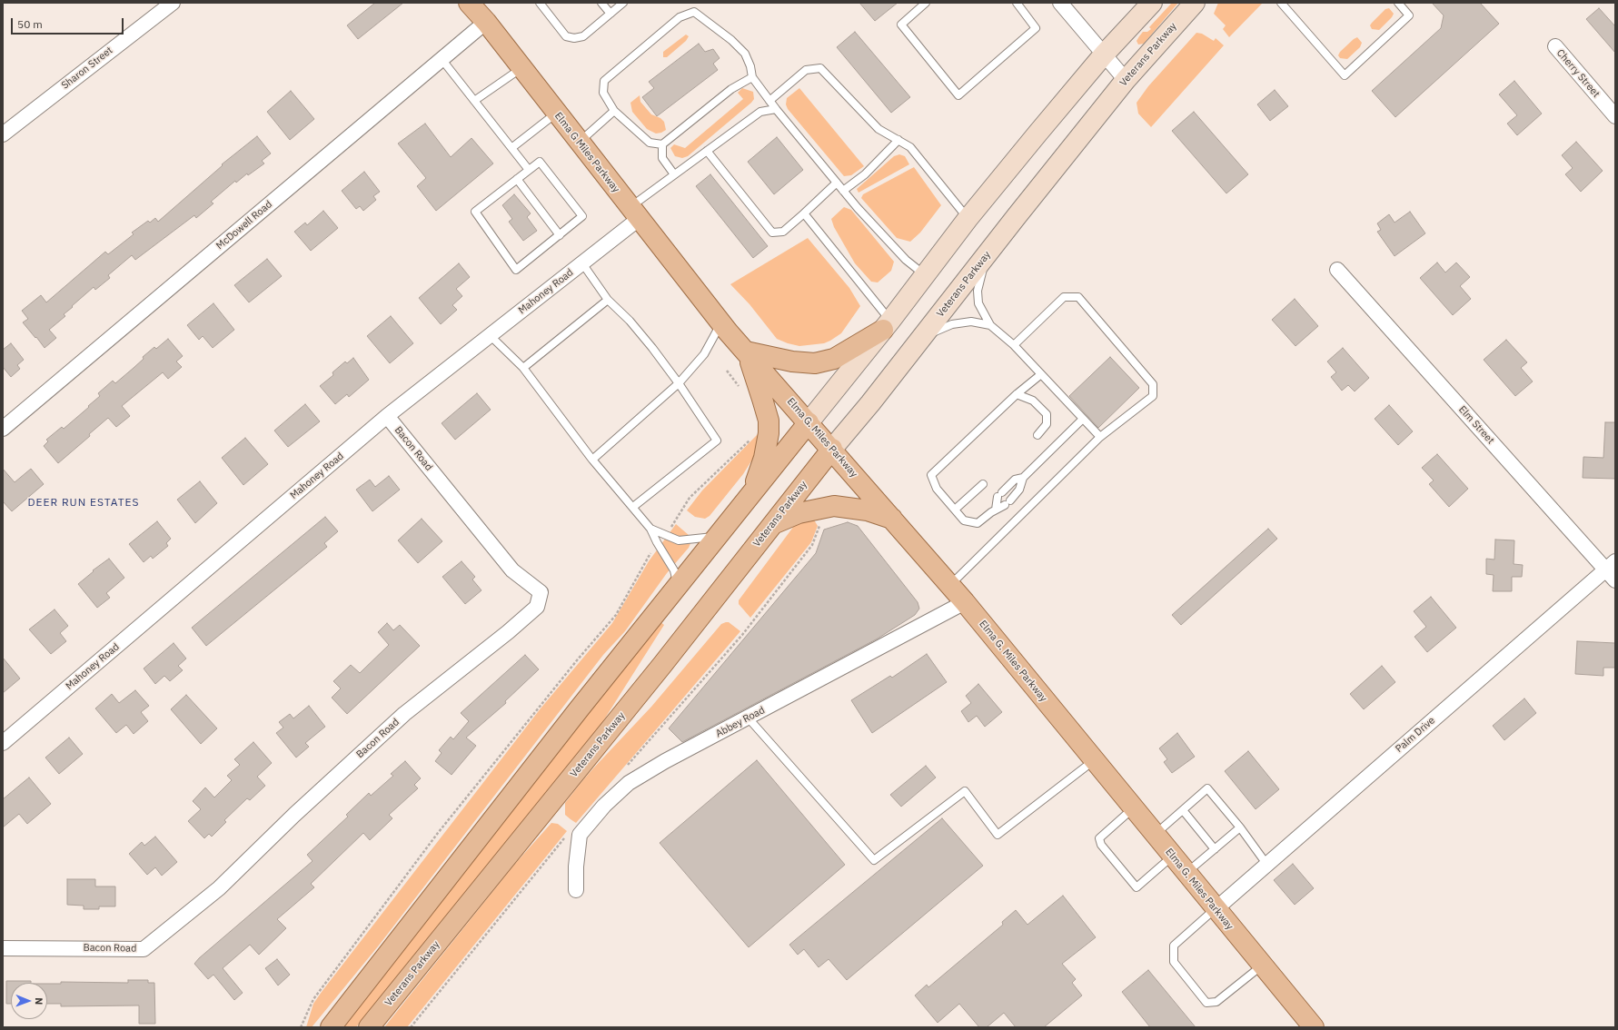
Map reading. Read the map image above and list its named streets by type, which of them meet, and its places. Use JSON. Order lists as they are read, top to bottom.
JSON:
{
  "streets": {
    "main road": ["Veterans Parkway", "Elma G Miles Parkway", "Elma G. Miles Parkway"],
    "street": [
      "Sharon Street",
      "Cherry Street",
      "McDowell Road",
      "Mahoney Road",
      "Elm Street",
      "Bacon Road",
      "Abbey Road",
      "Palm Drive"
    ]
  },
  "crossings": [
    ["Veterans Parkway", "Elma G. Miles Parkway"],
    ["Elma G Miles Parkway", "McDowell Road"],
    ["Elma G Miles Parkway", "Mahoney Road"],
    ["Elma G Miles Parkway", "Elma G. Miles Parkway"],
    ["Mahoney Road", "Bacon Road"],
    ["Elm Street", "Palm Drive"],
    ["Elma G. Miles Parkway", "Abbey Road"],
    ["Elma G. Miles Parkway", "Palm Drive"]
  ],
  "districts": ["DEER RUN ESTATES"],
  "scale_bar": "50 m",
  "north": "right"
}
